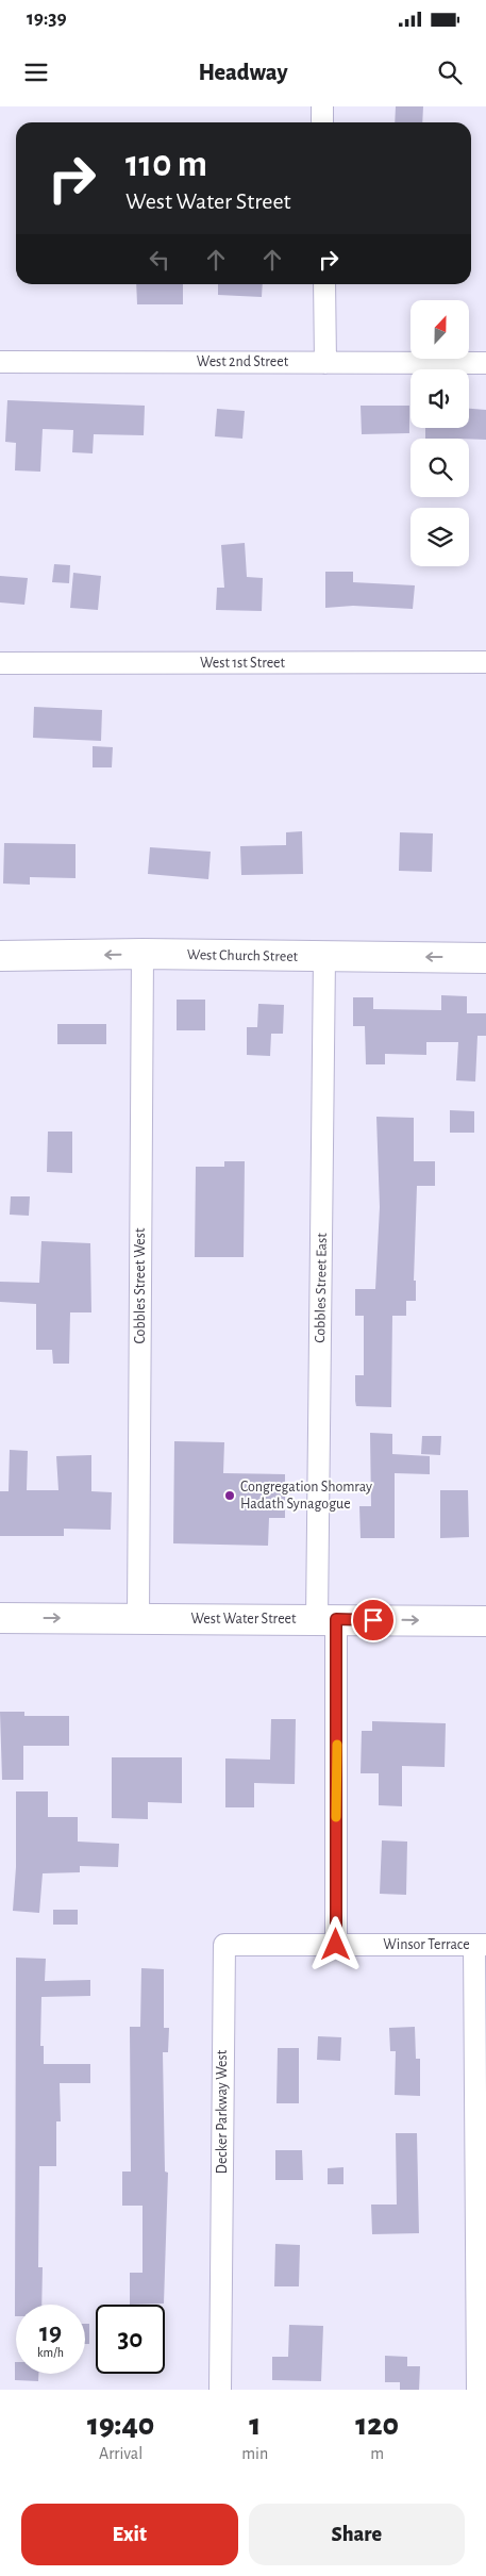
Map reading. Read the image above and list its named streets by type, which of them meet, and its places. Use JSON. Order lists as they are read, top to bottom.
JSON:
{
  "streets": {
    "main road": ["West Church Street", "West Water Street"],
    "street": [
      "West 2nd Street",
      "West 1st Street",
      "Cobbles Street West",
      "Cobbles Street East",
      "Winsor Terrace",
      "Decker Parkway West"
    ]
  },
  "crossings": [
    ["West Church Street", "Cobbles Street West"],
    ["West Church Street", "Cobbles Street East"],
    ["Cobbles Street West", "West Water Street"],
    ["Cobbles Street East", "West Water Street"],
    ["Cobbles Street East", "Winsor Terrace"],
    ["Cobbles Street East", "Decker Parkway West"],
    ["Winsor Terrace", "Decker Parkway West"]
  ],
  "one_way": ["West Church Street", "West Water Street"],
  "places": ["Congregation Shomray Hadath Synagogue"],
  "north": "top",
  "page": {
    "status": "19:39",
    "header": "Headway",
    "turn": ["110 m", "West Water Street"],
    "speed": "19 km/h",
    "limit": "30",
    "eta": [
      "19:40",
      "Arrival",
      "1",
      "min",
      "120",
      "m"
    ],
    "buttons": ["Exit", "Share"]
  }
}
